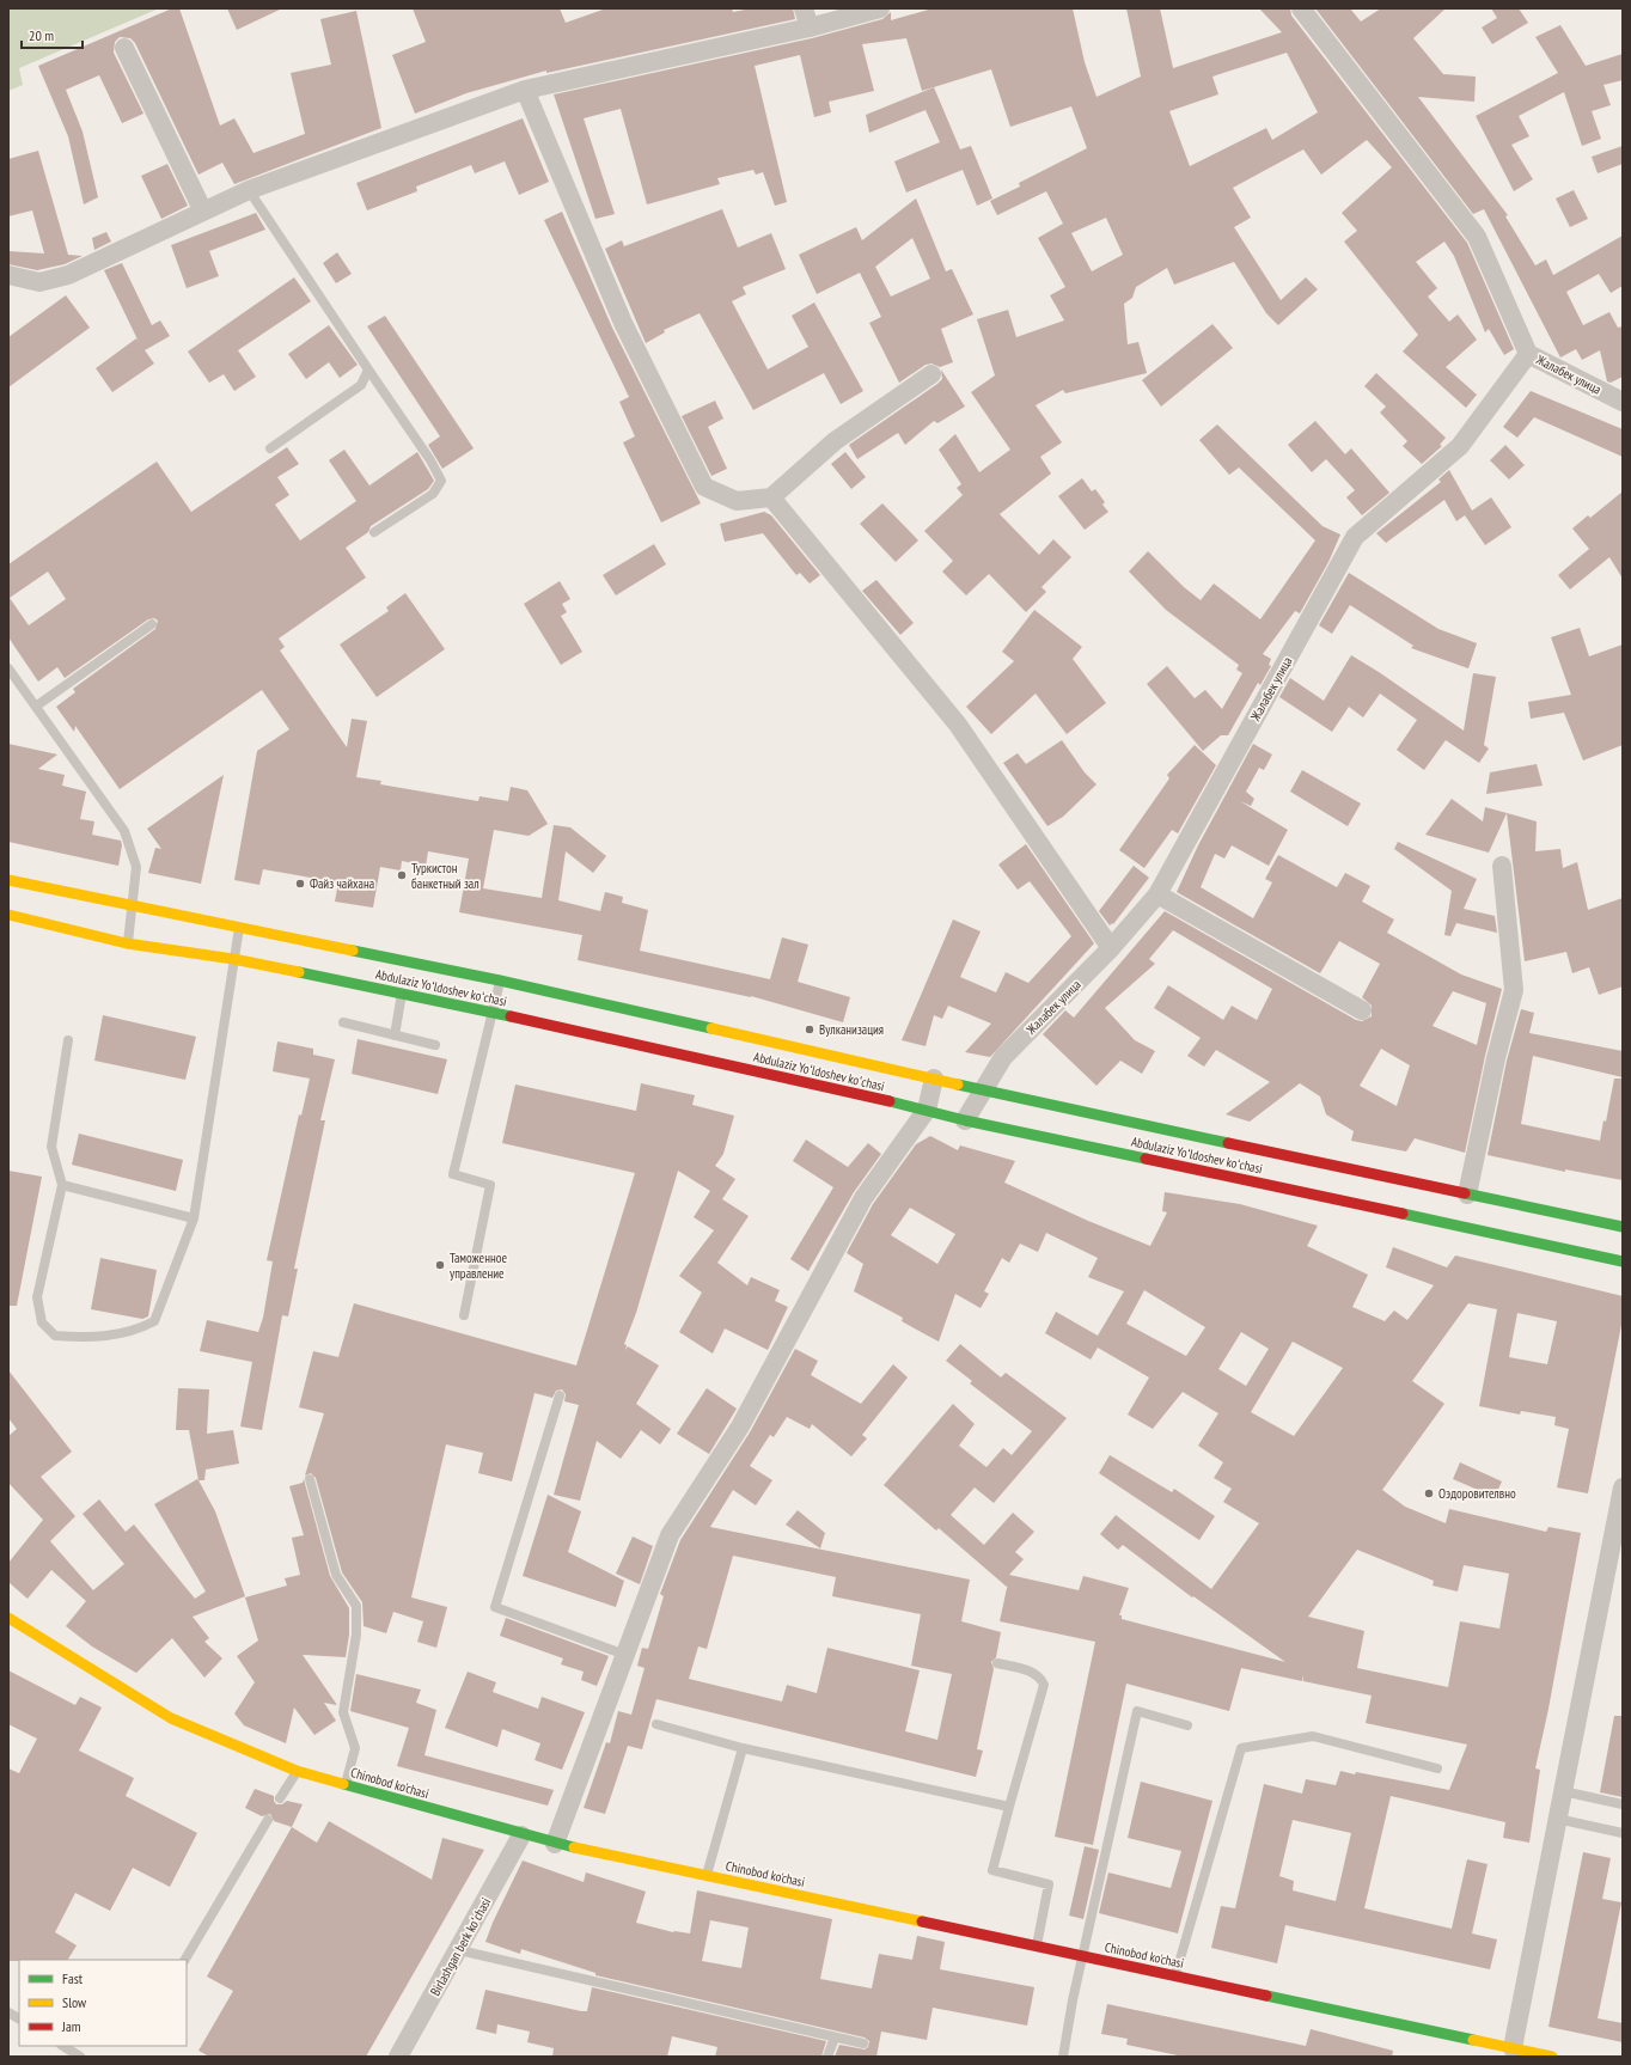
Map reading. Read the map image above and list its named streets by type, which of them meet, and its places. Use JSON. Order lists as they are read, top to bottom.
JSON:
{
  "streets": {
    "main road": ["Abdulaziz Yoʻldoshev koʻchasi", "Chinobod ko'chasi"],
    "street": ["Жалабек улица", "Birlashgan berk koʻchasi"]
  },
  "crossings": [
    ["Жалабек улица", "Abdulaziz Yoʻldoshev koʻchasi"],
    ["Chinobod ko'chasi", "Birlashgan berk koʻchasi"]
  ],
  "places": [
    "Туркистон банкетный зал",
    "Файз чайхана",
    "Вулканизация",
    "Таможенное управление",
    "Оэдоровителвно"
  ],
  "legend": ["Fast", "Slow", "Jam"],
  "scale_bar": "20 m"
}
